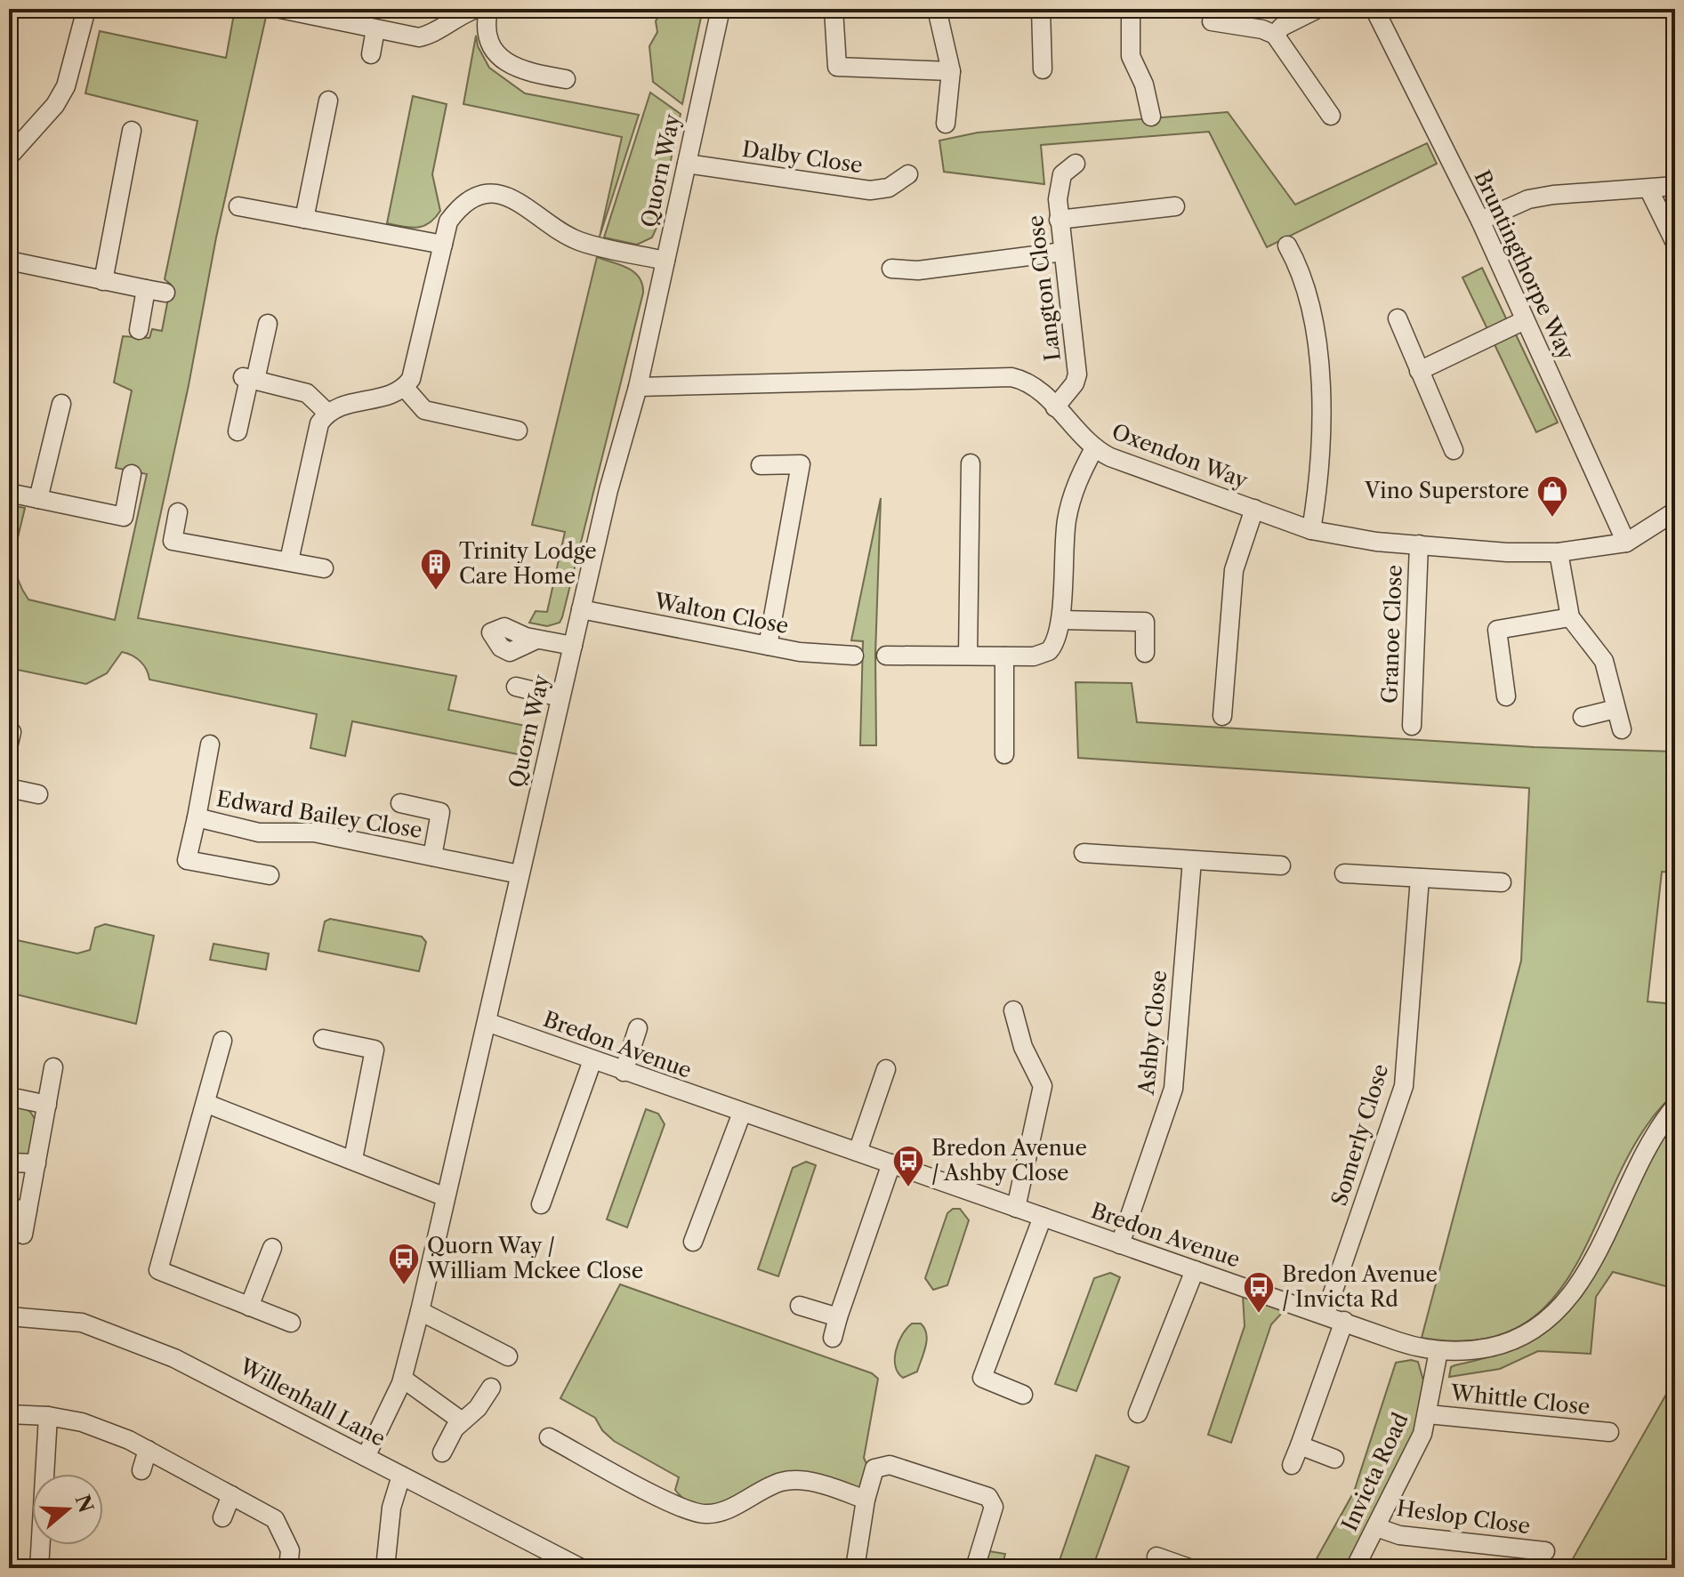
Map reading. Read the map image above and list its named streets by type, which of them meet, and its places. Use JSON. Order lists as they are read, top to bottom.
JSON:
{
  "streets": {
    "street": [
      "Dalby Close",
      "Quorn Way",
      "Bruntingthorpe Way",
      "Langton Close",
      "Oxendon Way",
      "Walton Close",
      "Granoe Close",
      "Edward Bailey Close",
      "Ashby Close",
      "Bredon Avenue",
      "Somerly Close",
      "Whittle Close",
      "Willenhall Lane",
      "Invicta Road",
      "Heslop Close"
    ]
  },
  "crossings": [
    ["Dalby Close", "Quorn Way"],
    ["Quorn Way", "Oxendon Way"],
    ["Quorn Way", "Walton Close"],
    ["Quorn Way", "Edward Bailey Close"],
    ["Quorn Way", "Bredon Avenue"],
    ["Quorn Way", "Willenhall Lane"],
    ["Bruntingthorpe Way", "Oxendon Way"],
    ["Langton Close", "Oxendon Way"],
    ["Oxendon Way", "Granoe Close"],
    ["Ashby Close", "Bredon Avenue"],
    ["Bredon Avenue", "Somerly Close"],
    ["Bredon Avenue", "Invicta Road"],
    ["Whittle Close", "Invicta Road"],
    ["Invicta Road", "Heslop Close"]
  ],
  "places": {
    "shop": ["Vino Superstore"],
    "building": ["Trinity Lodge Care Home"],
    "bus stop": ["Bredon Avenue / Ashby Close", "Quorn Way / William Mckee Close", "Bredon Avenue / Invicta Rd"]
  },
  "north": "right"
}
